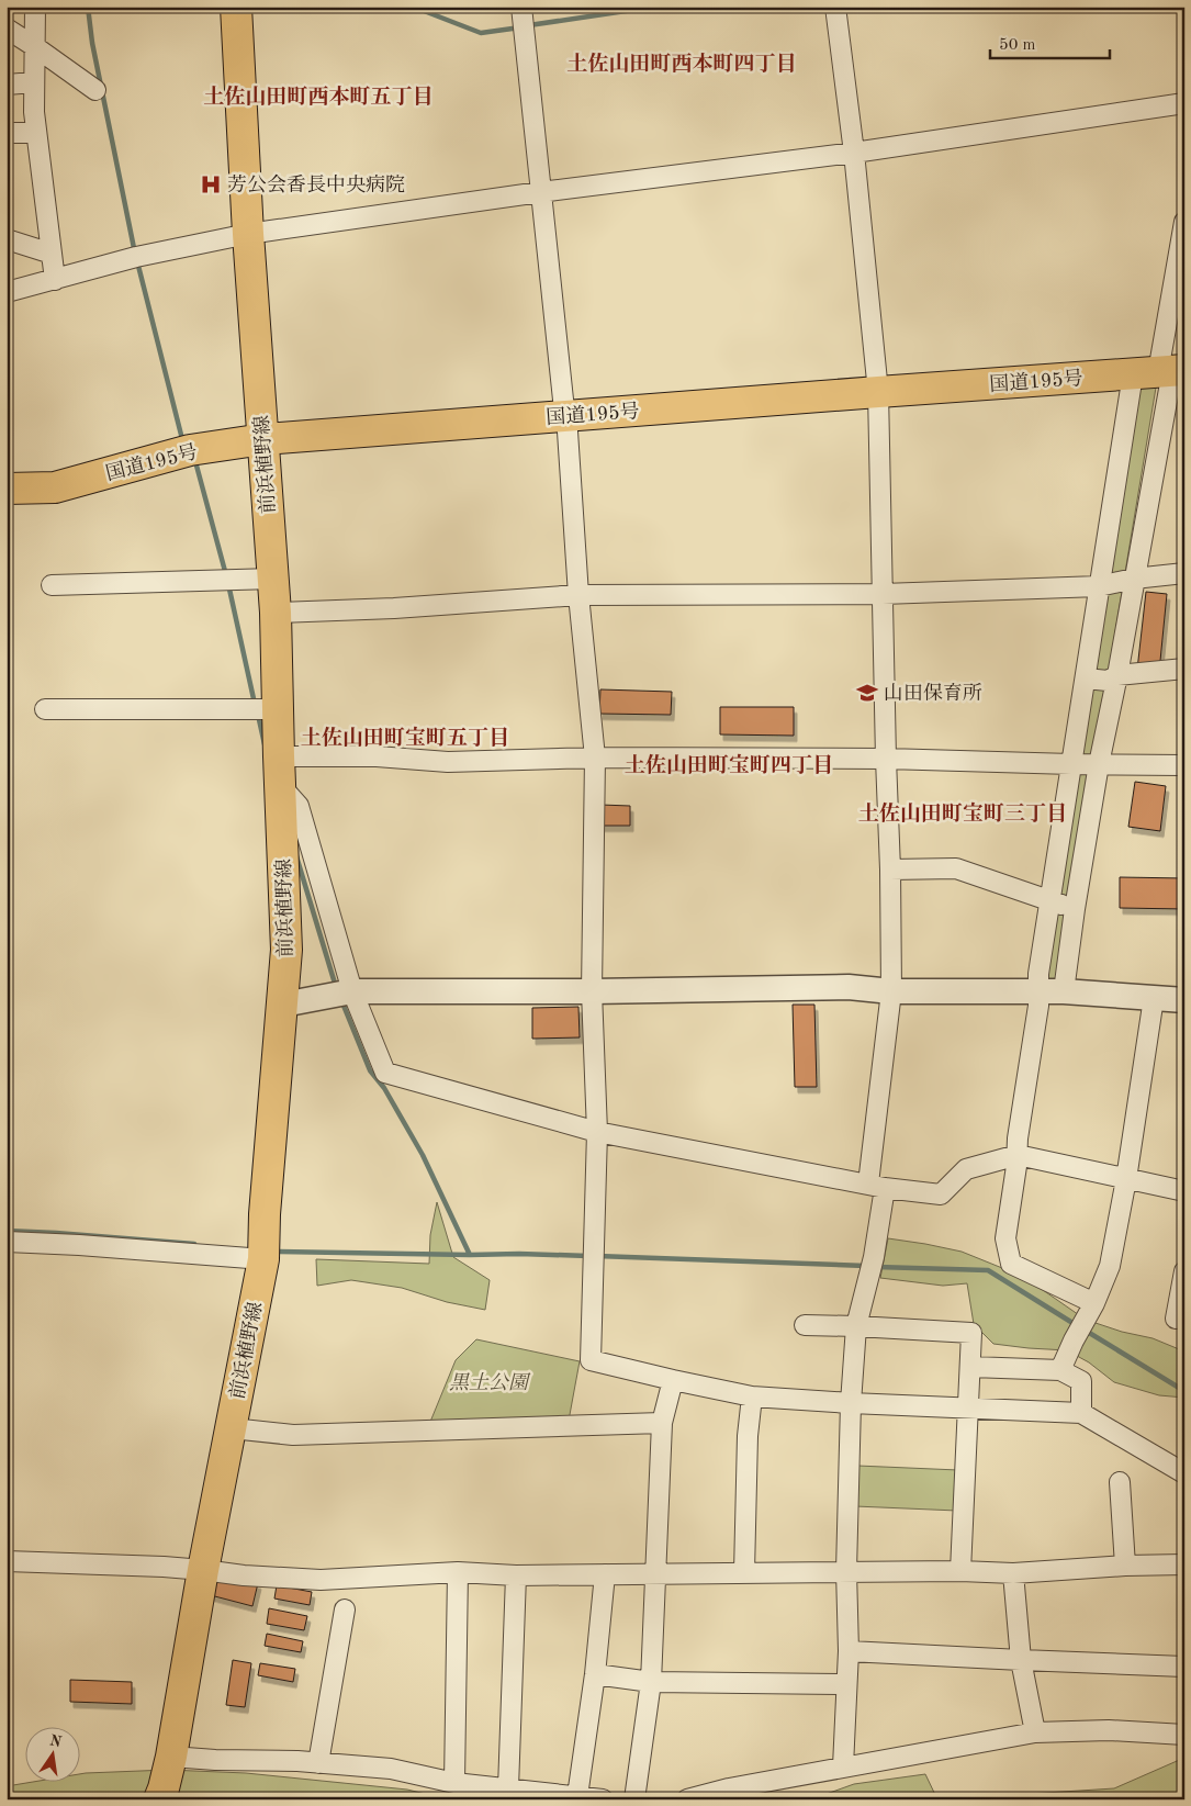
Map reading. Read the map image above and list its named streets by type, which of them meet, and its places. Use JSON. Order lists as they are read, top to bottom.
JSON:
{
  "streets": {
    "main road": ["国道195号", "前浜植野線"]
  },
  "crossings": [
    ["国道195号", "前浜植野線"]
  ],
  "districts": [
    "土佐山田町西本町四丁目",
    "土佐山田町西本町五丁目",
    "土佐山田町宝町五丁目",
    "土佐山田町宝町四丁目",
    "土佐山田町宝町三丁目"
  ],
  "parks": ["黒土公園"],
  "places": {
    "hospital": ["芳公会香長中央病院"],
    "school or university": ["山田保育所"]
  },
  "scale_bar": "50 m",
  "north": "top"
}
